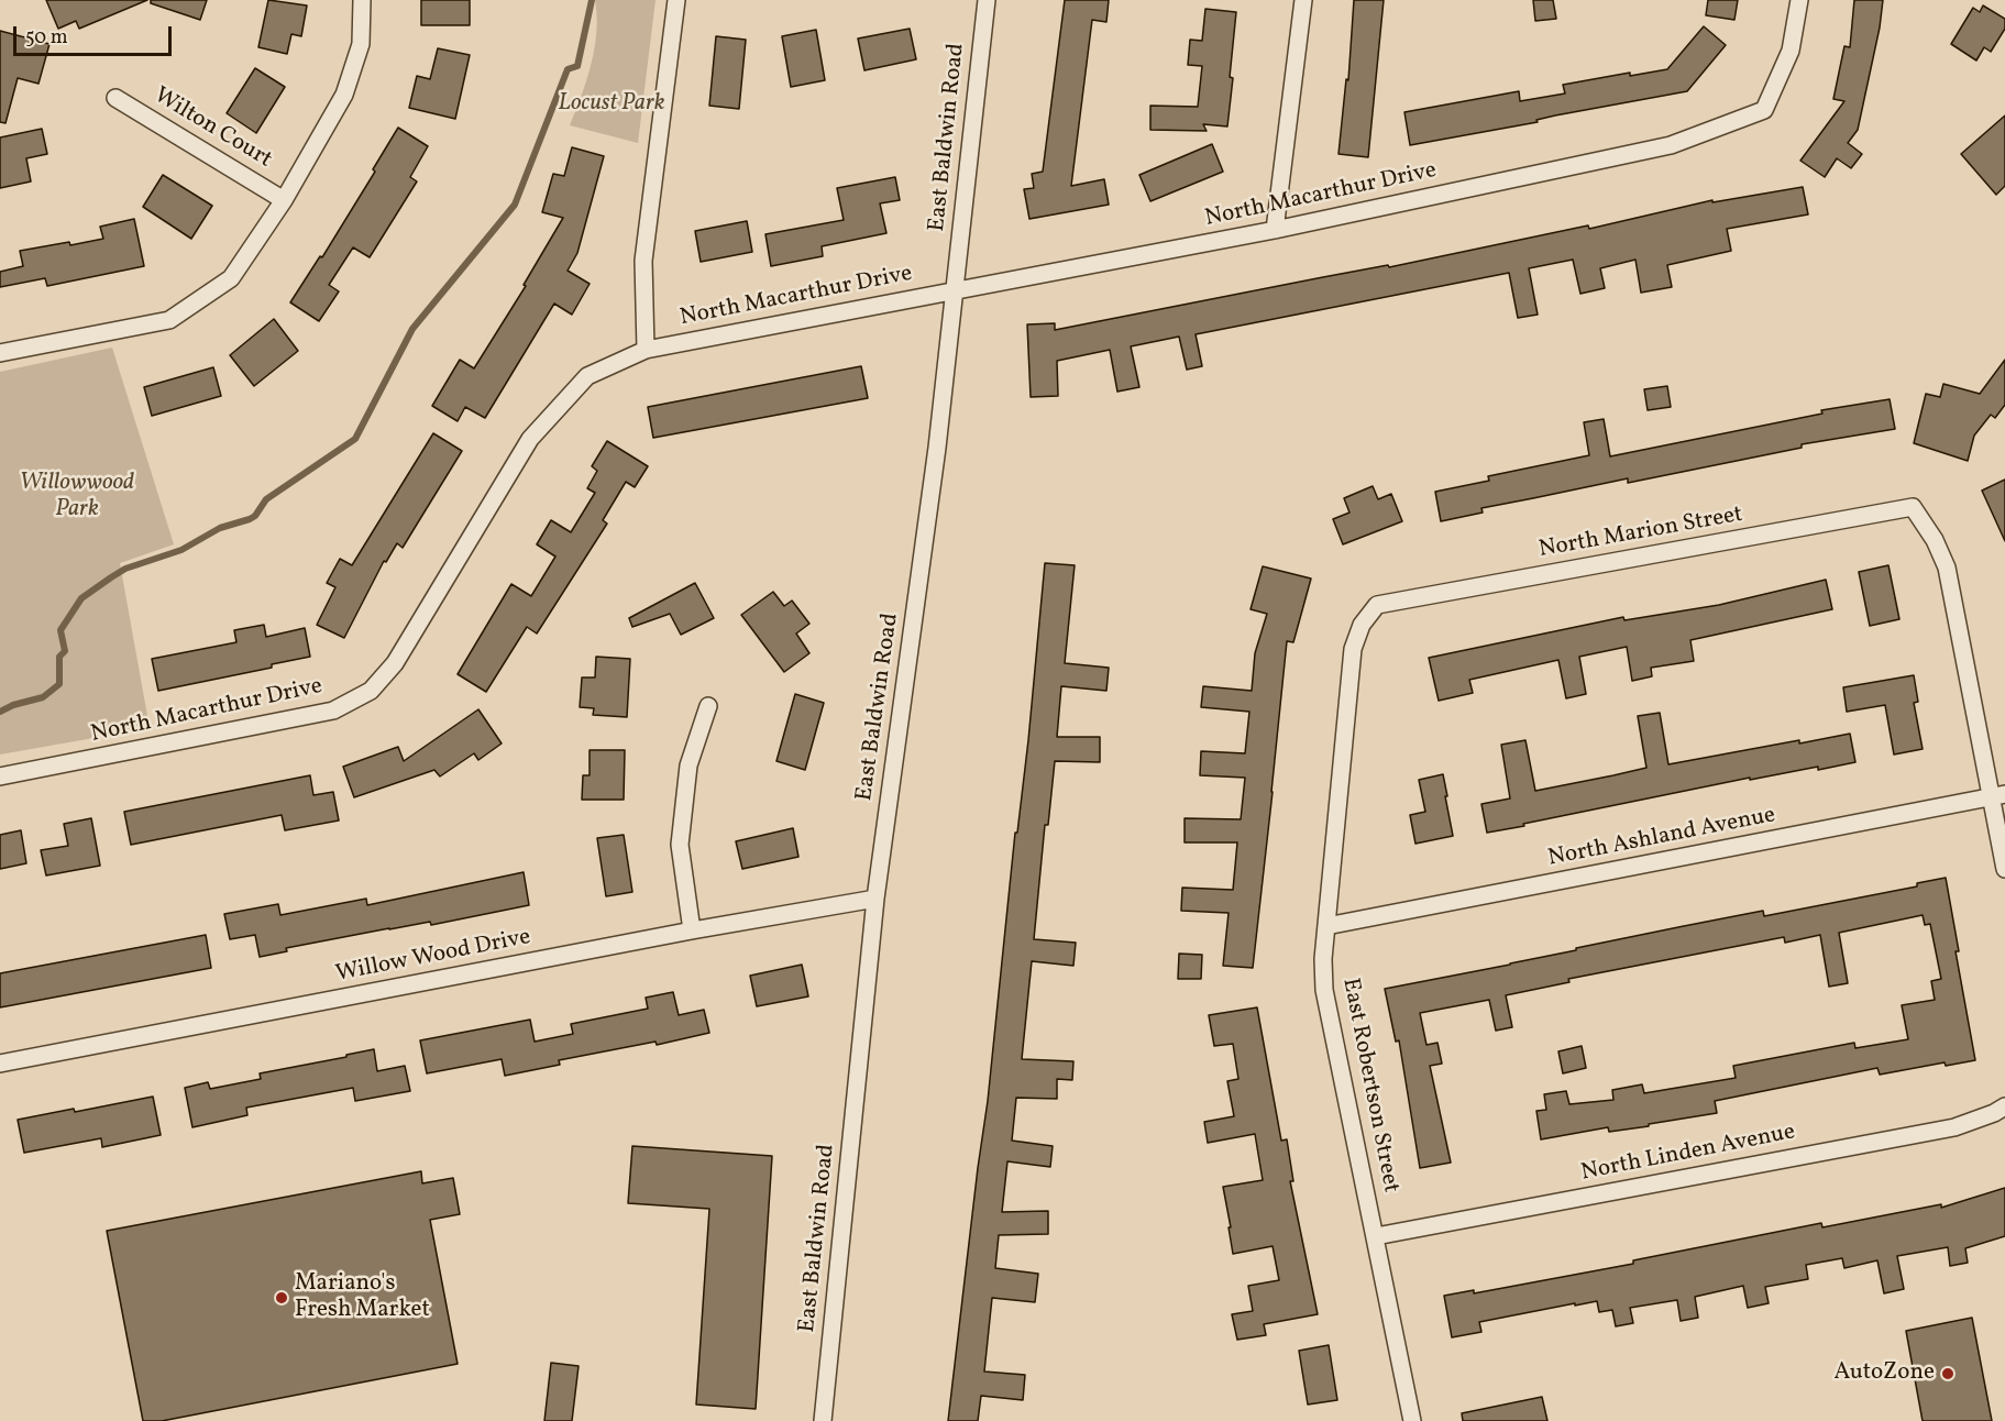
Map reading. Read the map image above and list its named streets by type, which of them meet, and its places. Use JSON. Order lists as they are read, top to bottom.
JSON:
{
  "streets": {
    "street": [
      "Wilton Court",
      "East Baldwin Road",
      "North Macarthur Drive",
      "North Marion Street",
      "North Ashland Avenue",
      "Willow Wood Drive",
      "East Robertson Street",
      "North Linden Avenue"
    ]
  },
  "crossings": [
    ["East Baldwin Road", "North Macarthur Drive"],
    ["East Baldwin Road", "Willow Wood Drive"],
    ["North Marion Street", "North Ashland Avenue"],
    ["North Marion Street", "East Robertson Street"],
    ["North Ashland Avenue", "East Robertson Street"],
    ["East Robertson Street", "North Linden Avenue"]
  ],
  "parks": ["Locust Park", "Willowwood Park"],
  "places": ["Mariano's Fresh Market", "AutoZone"],
  "scale_bar": "50 m"
}
